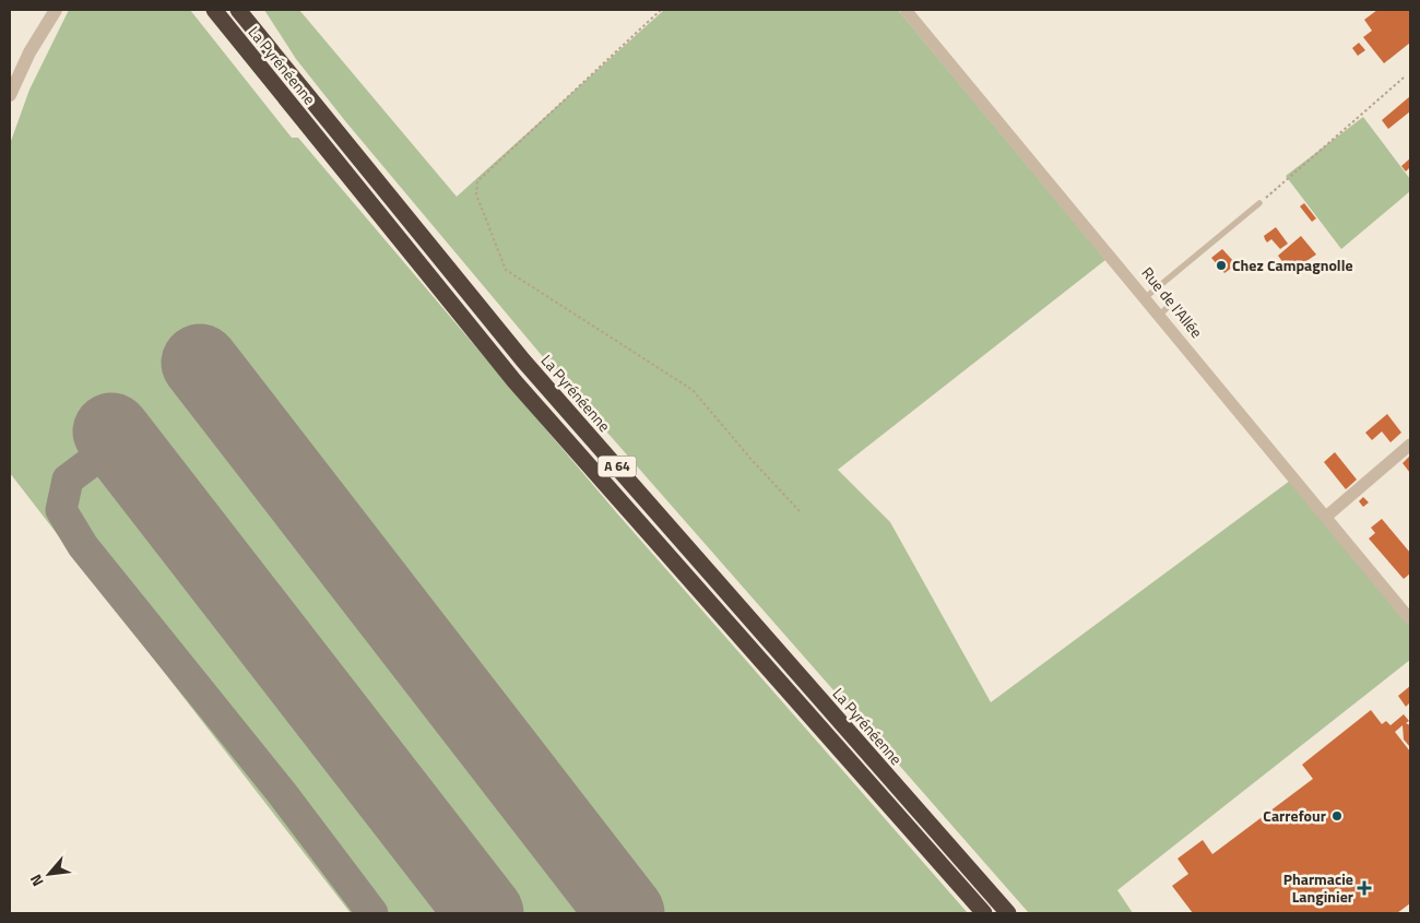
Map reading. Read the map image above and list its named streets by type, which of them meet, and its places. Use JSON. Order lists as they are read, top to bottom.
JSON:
{
  "streets": {
    "highway": ["La Pyrénéenne", "A 64"],
    "street": ["Rue de l'Allée"]
  },
  "places": {
    "other": ["Chez Campagnolle", "Carrefour"],
    "health": ["Pharmacie Langinier"]
  },
  "north": "bottom left"
}
